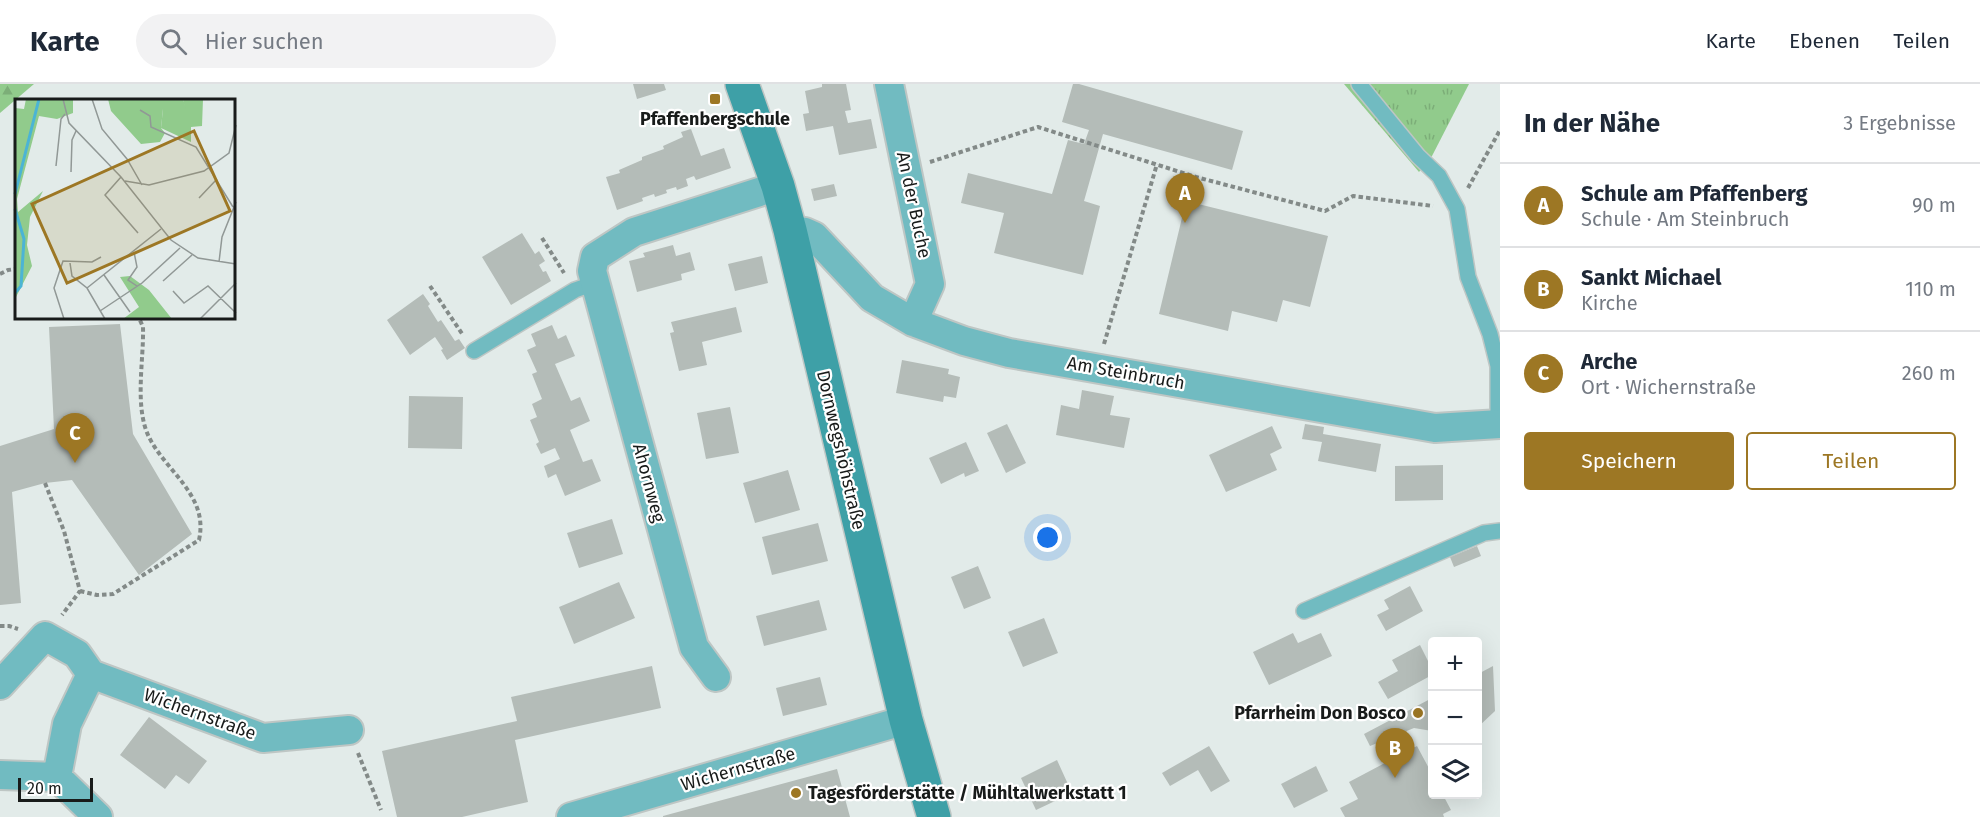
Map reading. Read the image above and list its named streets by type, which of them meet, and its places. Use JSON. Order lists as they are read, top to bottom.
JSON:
{
  "streets": {
    "street": [
      "An der Buche",
      "Am Steinbruch",
      "Dornwegshöhstraße",
      "Ahornweg",
      "Wichernstraße"
    ]
  },
  "crossings": [
    ["An der Buche", "Am Steinbruch"],
    ["Am Steinbruch", "Dornwegshöhstraße"],
    ["Dornwegshöhstraße", "Ahornweg"],
    ["Dornwegshöhstraße", "Wichernstraße"]
  ],
  "places": {
    "transit": ["Pfaffenbergschule"],
    "other": ["Pfarrheim Don Bosco", "Tagesförderstätte / Mühltalwerkstatt 1"]
  },
  "scale_bar": "20 m",
  "page": {
    "header": "Karte",
    "search": "Hier suchen",
    "nav": ["Karte", "Ebenen", "Teilen"],
    "heading": ["In der Nähe", "3 Ergebnisse"],
    "list": [
      {
        "mark": "A",
        "name": "Schule am Pfaffenberg",
        "note": "Schule · Am Steinbruch",
        "value": "90 m"
      },
      {
        "mark": "B",
        "name": "Sankt Michael",
        "note": "Kirche",
        "value": "110 m"
      },
      {
        "mark": "C",
        "name": "Arche",
        "note": "Ort · Wichernstraße",
        "value": "260 m"
      }
    ],
    "pins": ["A", "C", "B"],
    "buttons": ["Speichern", "Teilen"],
    "map_buttons": ["+", "−"],
    "scale": "20 m"
  }
}
